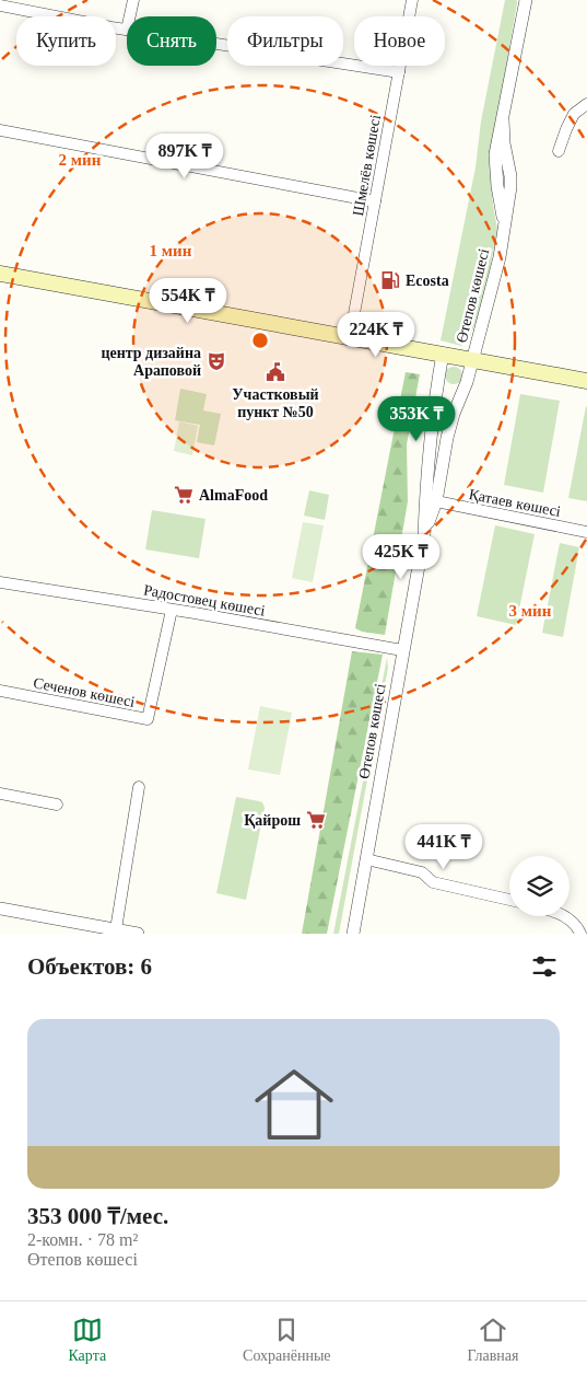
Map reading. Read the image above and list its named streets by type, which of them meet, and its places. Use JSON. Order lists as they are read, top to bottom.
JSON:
{
  "streets": {
    "street": [
      "Шмелёв көшесі",
      "Өтепов көшесі",
      "Қатаев көшесі",
      "Радостовец көшесі",
      "Сеченов көшесі"
    ]
  },
  "crossings": [
    ["Өтепов көшесі", "Қатаев көшесі"],
    ["Өтепов көшесі", "Радостовец көшесі"],
    ["Радостовец көшесі", "Сеченов көшесі"]
  ],
  "places": {
    "fuel station": ["Ecosta"],
    "theatre": ["центр дизайна Араповой"],
    "public building": ["Участковый пункт №50"],
    "supermarket": ["AlmaFood", "Қайрош"]
  },
  "page": {
    "chip": [
      "Купить",
      "Снять",
      "Фильтры",
      "Новое"
    ],
    "price": [
      "897K ₸",
      "554K ₸",
      "224K ₸",
      "353K ₸",
      "425K ₸",
      "441K ₸"
    ],
    "heading": "Объектов: 6",
    "list": [
      {
        "name": "353 000 ₸/мес.",
        "note": "2-комн. · 78 m² · Өтепов көшесі"
      }
    ],
    "tabs": ["Карта", "Сохранённые", "Главная"]
  },
  "rings": ["2 мин", "1 мин", "3 мин"]
}
